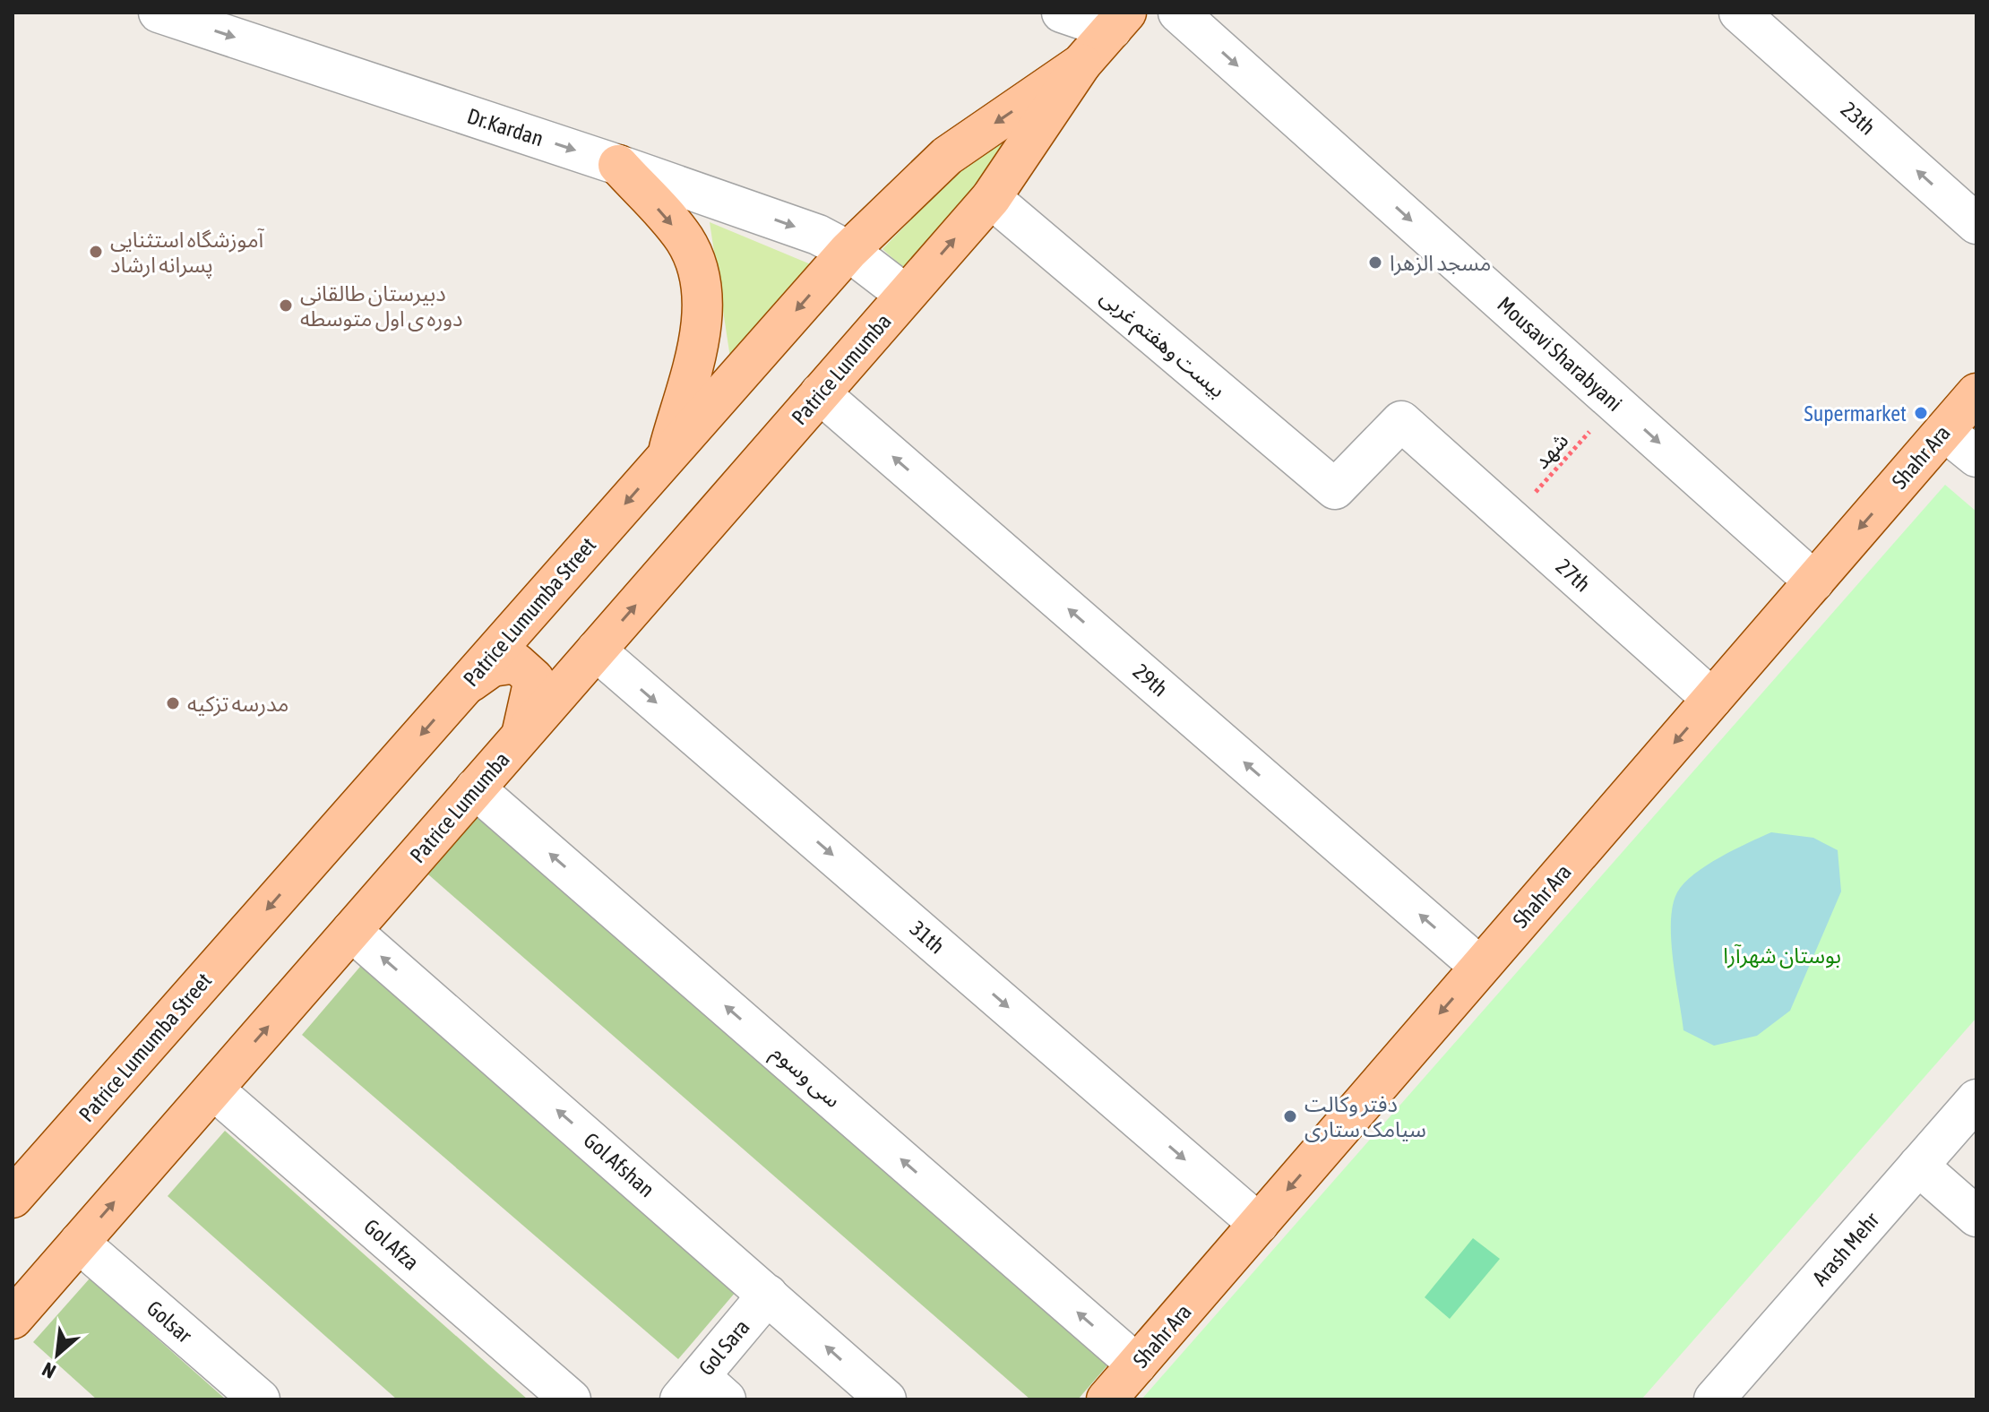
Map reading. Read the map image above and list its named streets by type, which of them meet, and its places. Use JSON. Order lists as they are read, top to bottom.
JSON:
{
  "streets": {
    "main road": ["Patrice Lumumba", "Shahr Ara", "Patrice Lumumba Street"],
    "street": [
      "23th",
      "Dr.Kardan",
      "بیست وهفتم غربی",
      "Mousavi Sharabyani",
      "27th",
      "29th",
      "31th",
      "سی وسوم",
      "Gol Afshan",
      "Gol Afza",
      "Arash Mehr",
      "Golsar",
      "Gol Sara"
    ],
    "path": ["شهد"]
  },
  "crossings": [
    ["Dr.Kardan", "Patrice Lumumba"],
    ["Dr.Kardan", "Patrice Lumumba Street"],
    ["بیست وهفتم غربی", "Patrice Lumumba"],
    ["بیست وهفتم غربی", "27th"],
    ["Mousavi Sharabyani", "شهد"],
    ["Mousavi Sharabyani", "Shahr Ara"],
    ["Patrice Lumumba", "Patrice Lumumba Street"],
    ["Patrice Lumumba", "29th"],
    ["Patrice Lumumba", "31th"],
    ["Patrice Lumumba", "سی وسوم"],
    ["Patrice Lumumba", "Gol Afshan"],
    ["Patrice Lumumba", "Gol Afza"],
    ["Patrice Lumumba", "Golsar"],
    ["شهد", "27th"],
    ["Shahr Ara", "27th"],
    ["Shahr Ara", "29th"],
    ["Shahr Ara", "31th"],
    ["Shahr Ara", "سی وسوم"],
    ["Gol Afshan", "Gol Sara"]
  ],
  "one_way": [
    "23th",
    "Dr.Kardan",
    "Mousavi Sharabyani",
    "Patrice Lumumba",
    "Shahr Ara",
    "Patrice Lumumba Street",
    "29th",
    "31th",
    "سی وسوم",
    "Gol Afshan"
  ],
  "parks": ["بوستان شهرآرا"],
  "places": [
    "آموزشگاه استثنایی پسرانه ارشاد",
    "مسجد الزهرا",
    "دبیرستان طالقانی دوره ی اول متوسطه",
    "Supermarket",
    "مدرسه تزکیه",
    "دفتر وکالت سیامک ستاری"
  ],
  "north": "bottom left"
}
